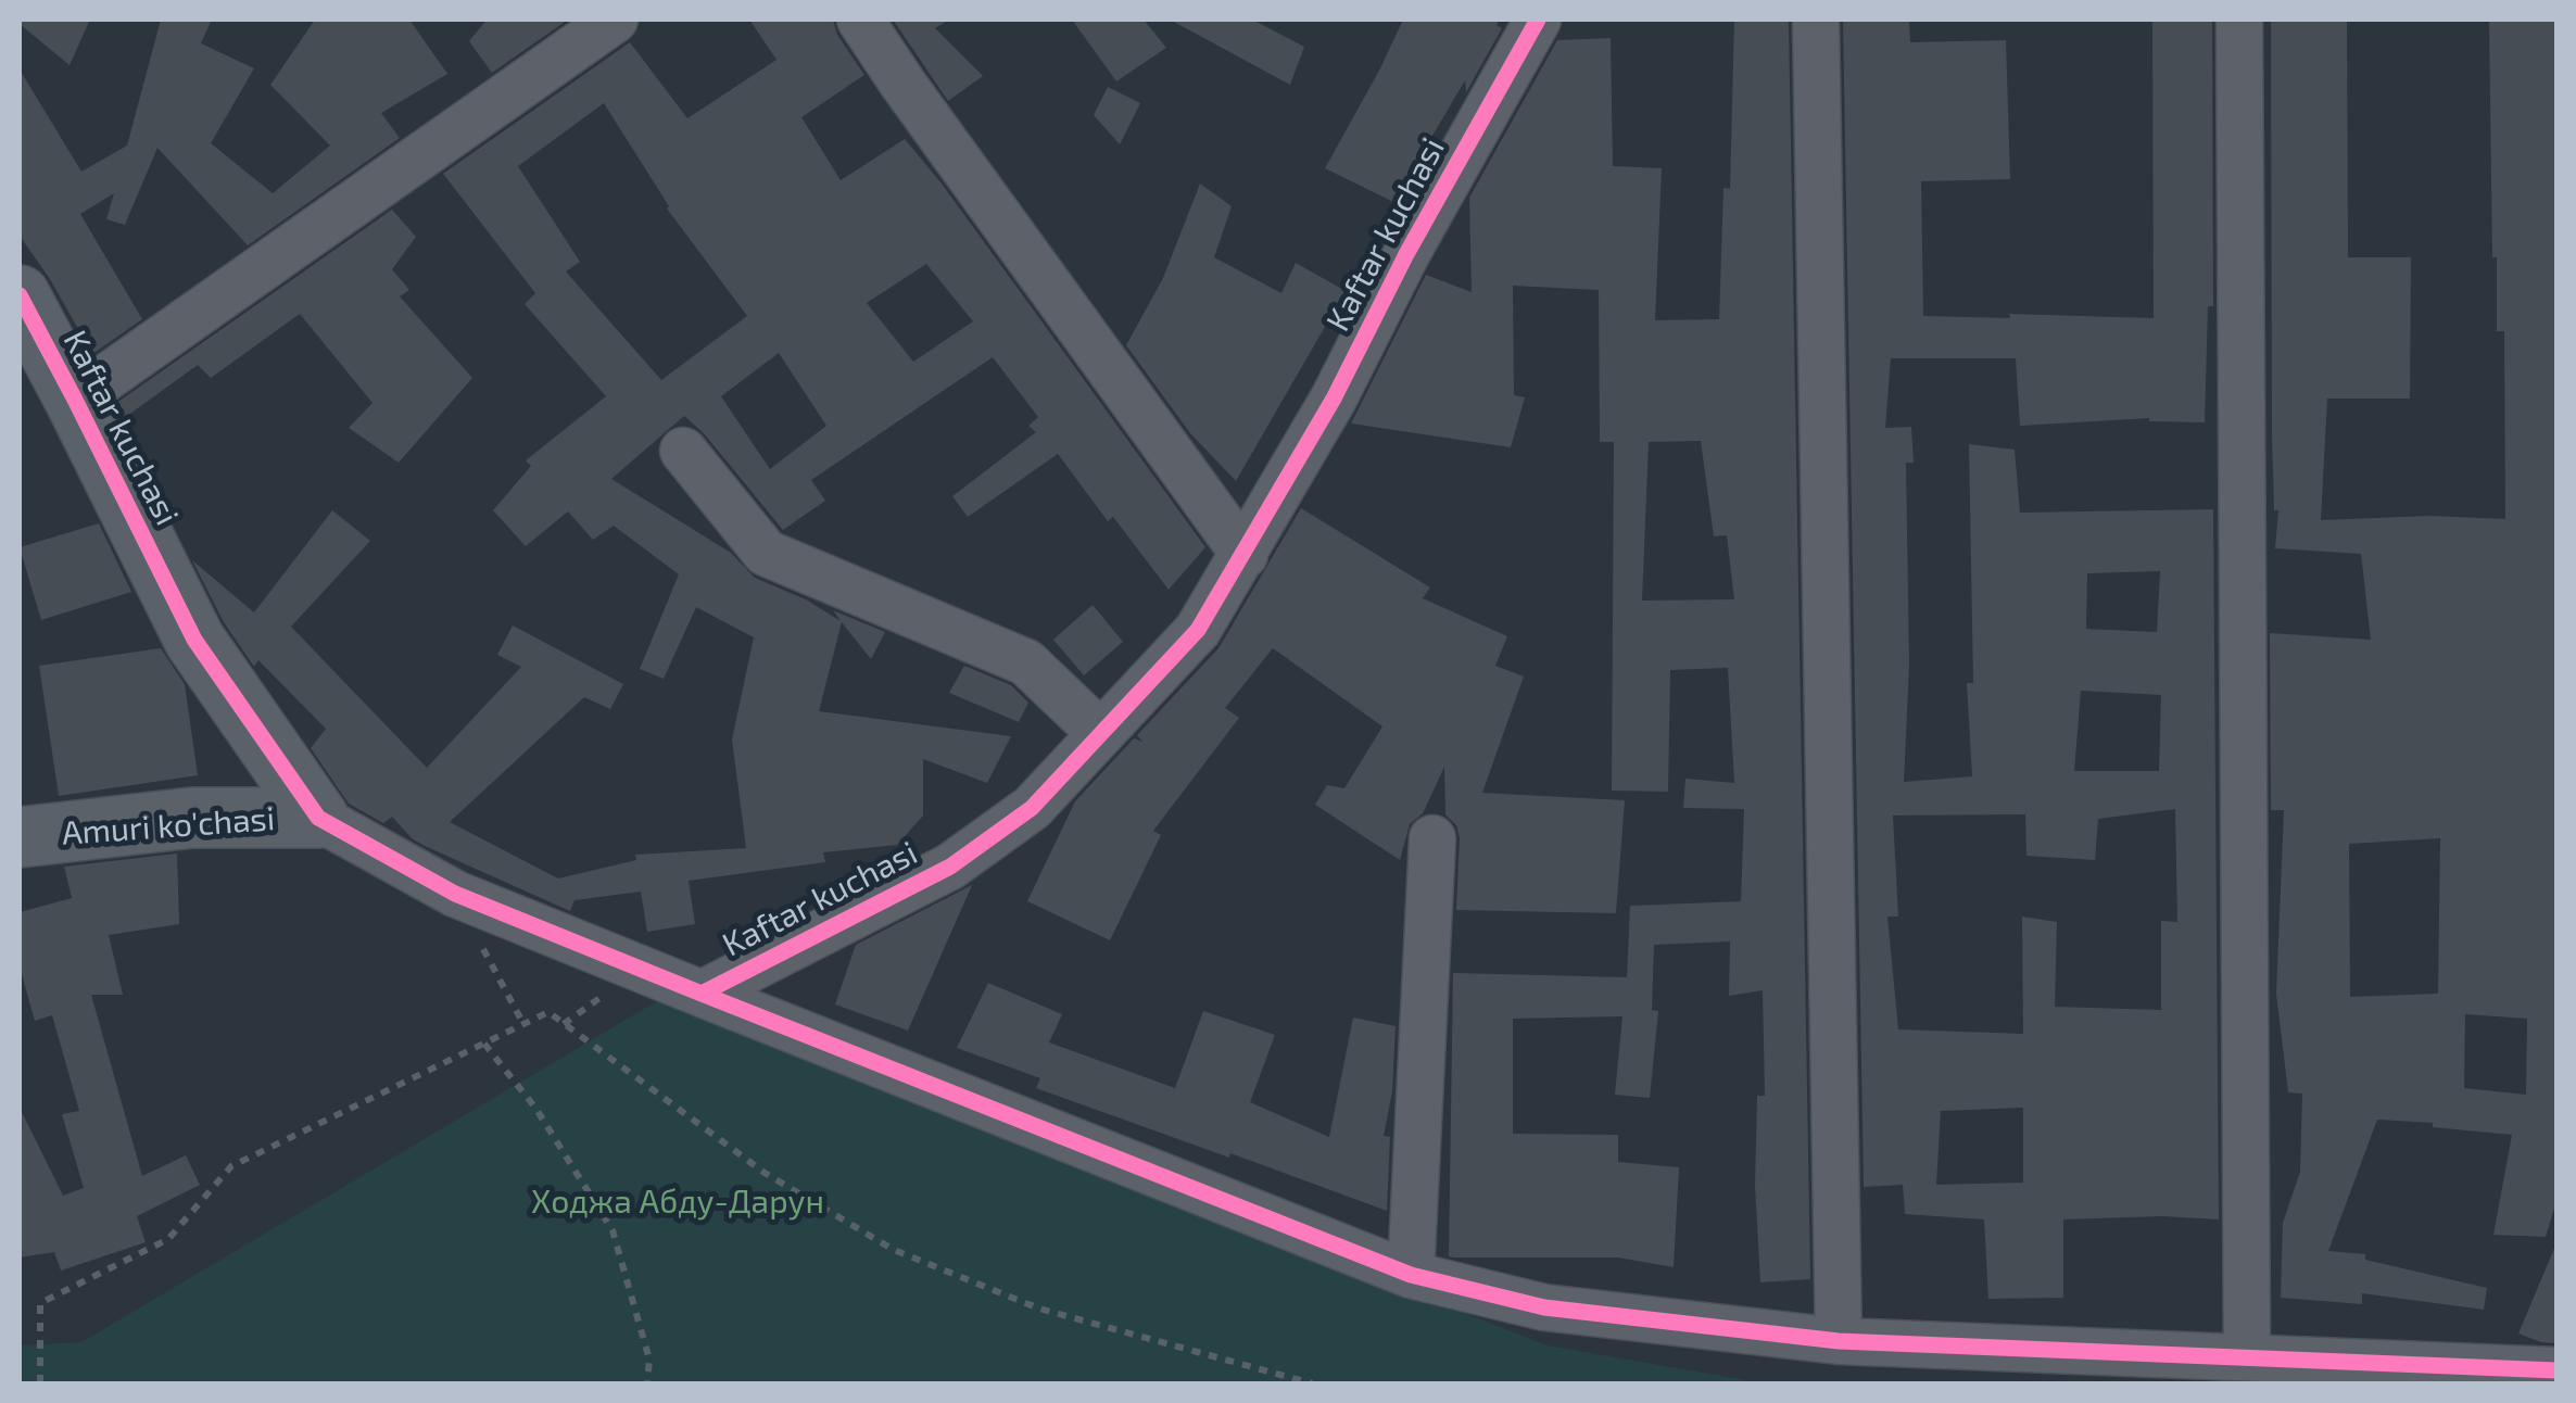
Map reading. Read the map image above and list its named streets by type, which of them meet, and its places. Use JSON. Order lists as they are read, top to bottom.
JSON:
{
  "streets": {
    "street": ["Kaftar kuchasi", "Amuri ko'chasi"]
  },
  "crossings": [
    ["Kaftar kuchasi", "Amuri ko'chasi"]
  ],
  "parks": ["Ходжа Абду-Дарун"]
}
